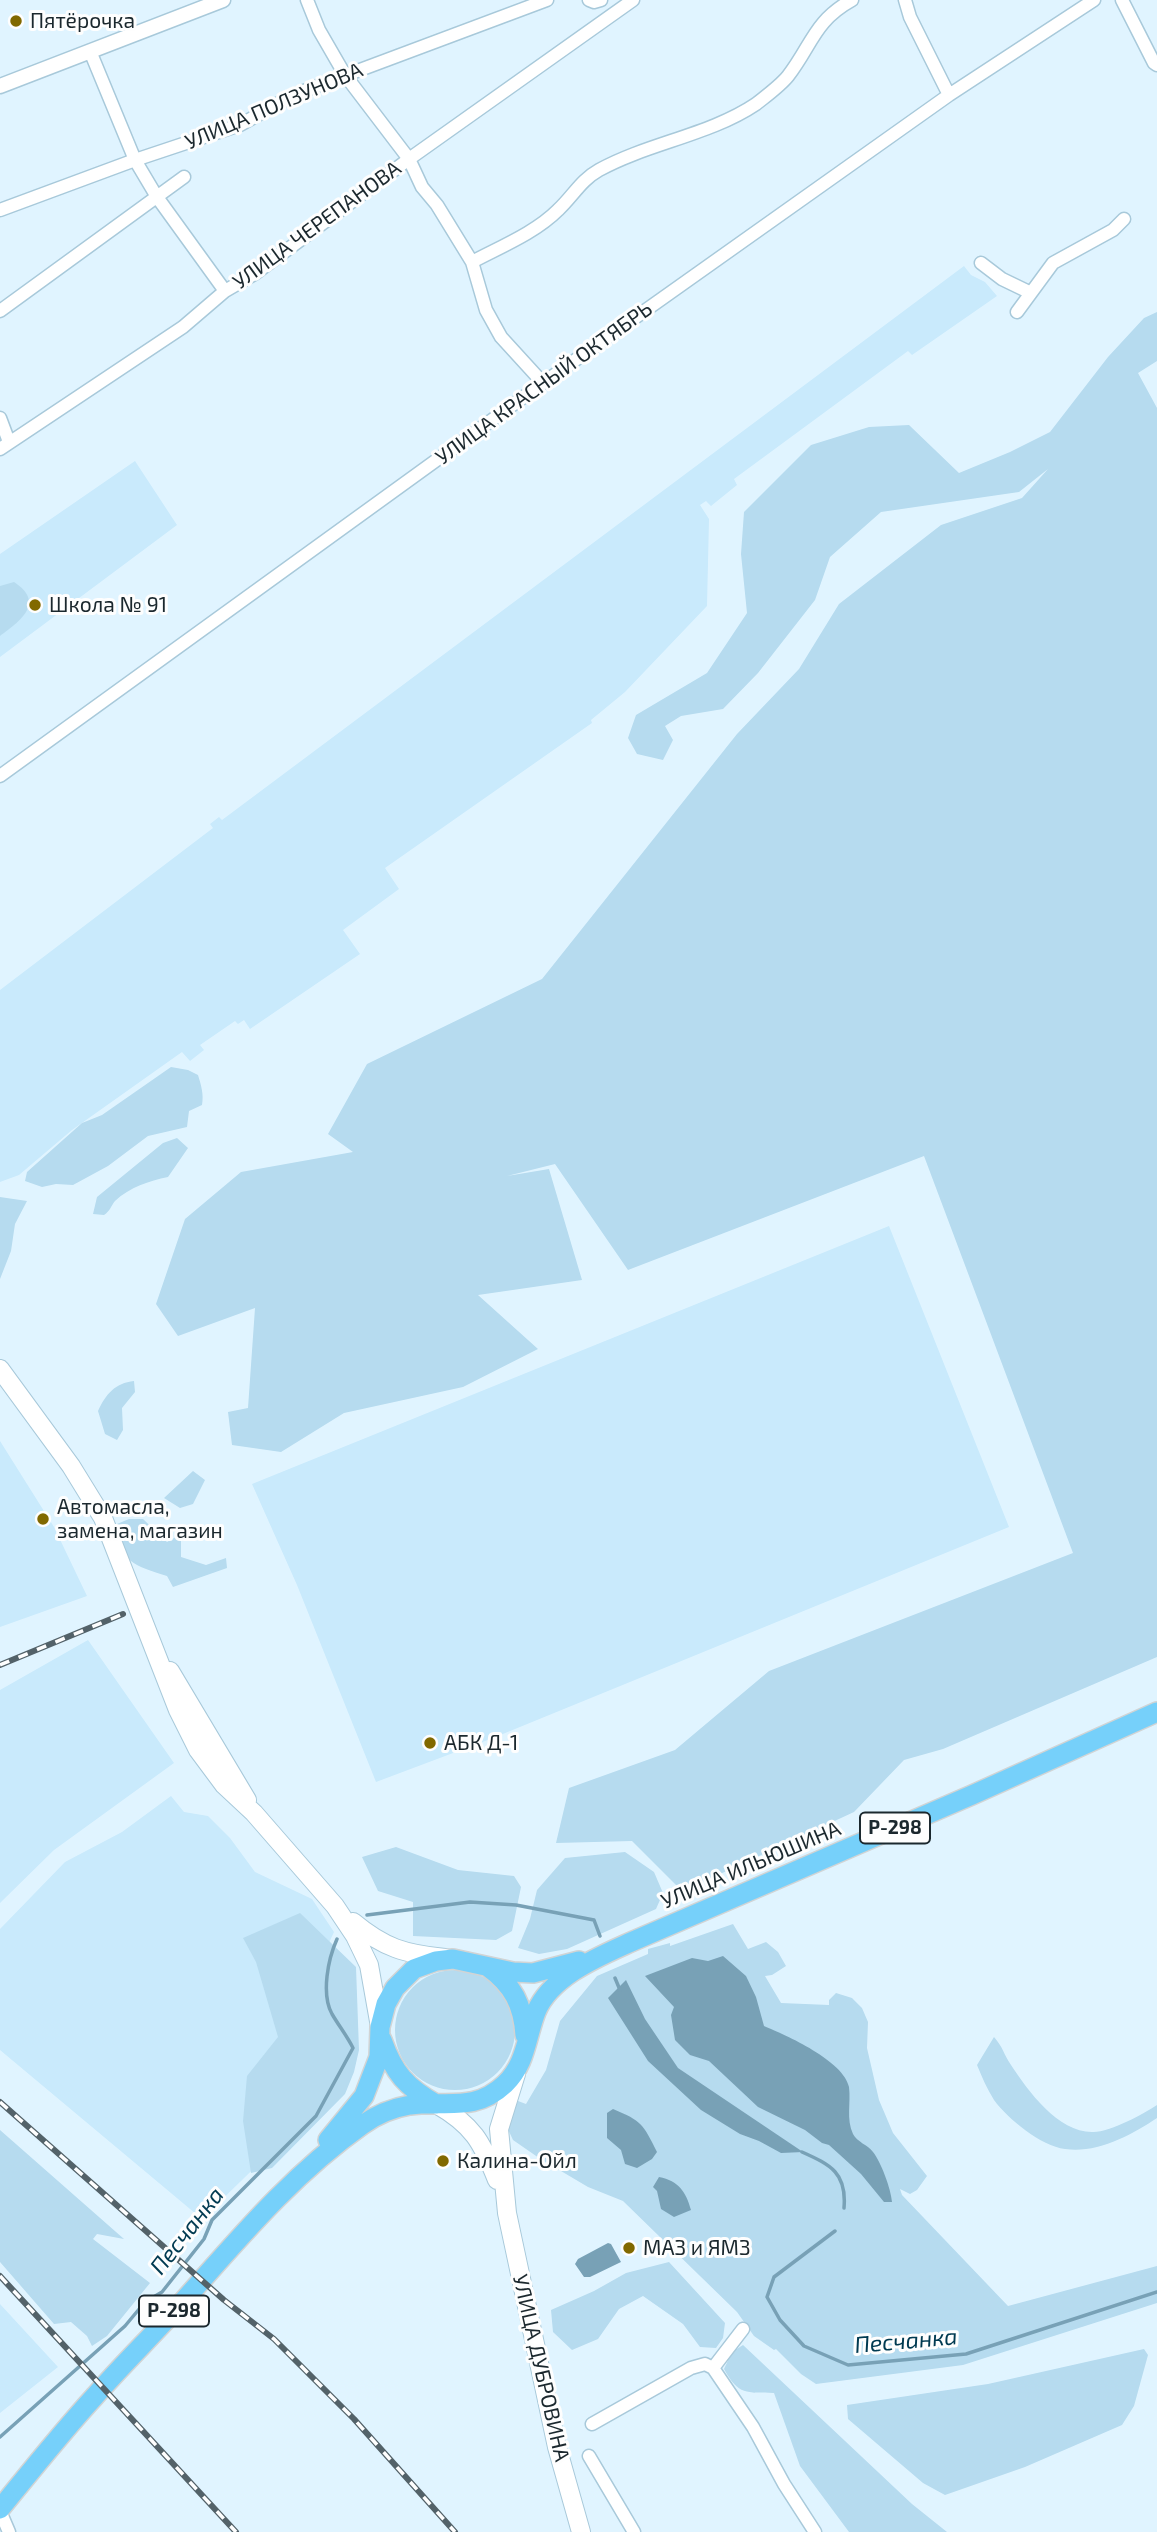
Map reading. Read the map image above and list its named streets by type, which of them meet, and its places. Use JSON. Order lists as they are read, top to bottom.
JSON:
{
  "streets": {
    "highway": ["Р-298", "УЛИЦА ИЛЬЮШИНА"],
    "main road": ["УЛИЦА ДУБРОВИНА"],
    "street": ["УЛИЦА ПОЛЗУНОВА", "УЛИЦА ЧЕРЕПАНОВА", "УЛИЦА КРАСНЫЙ ОКТЯБРЬ"]
  },
  "crossings": [
    ["Р-298", "УЛИЦА ИЛЬЮШИНА"]
  ],
  "water": ["Песчанка"],
  "places": [
    "Пятёрочка",
    "Школа № 91",
    "Автомасла, замена, магазин",
    "АБК Д-1",
    "Калина-Ойл",
    "МАЗ и ЯМЗ"
  ]
}
